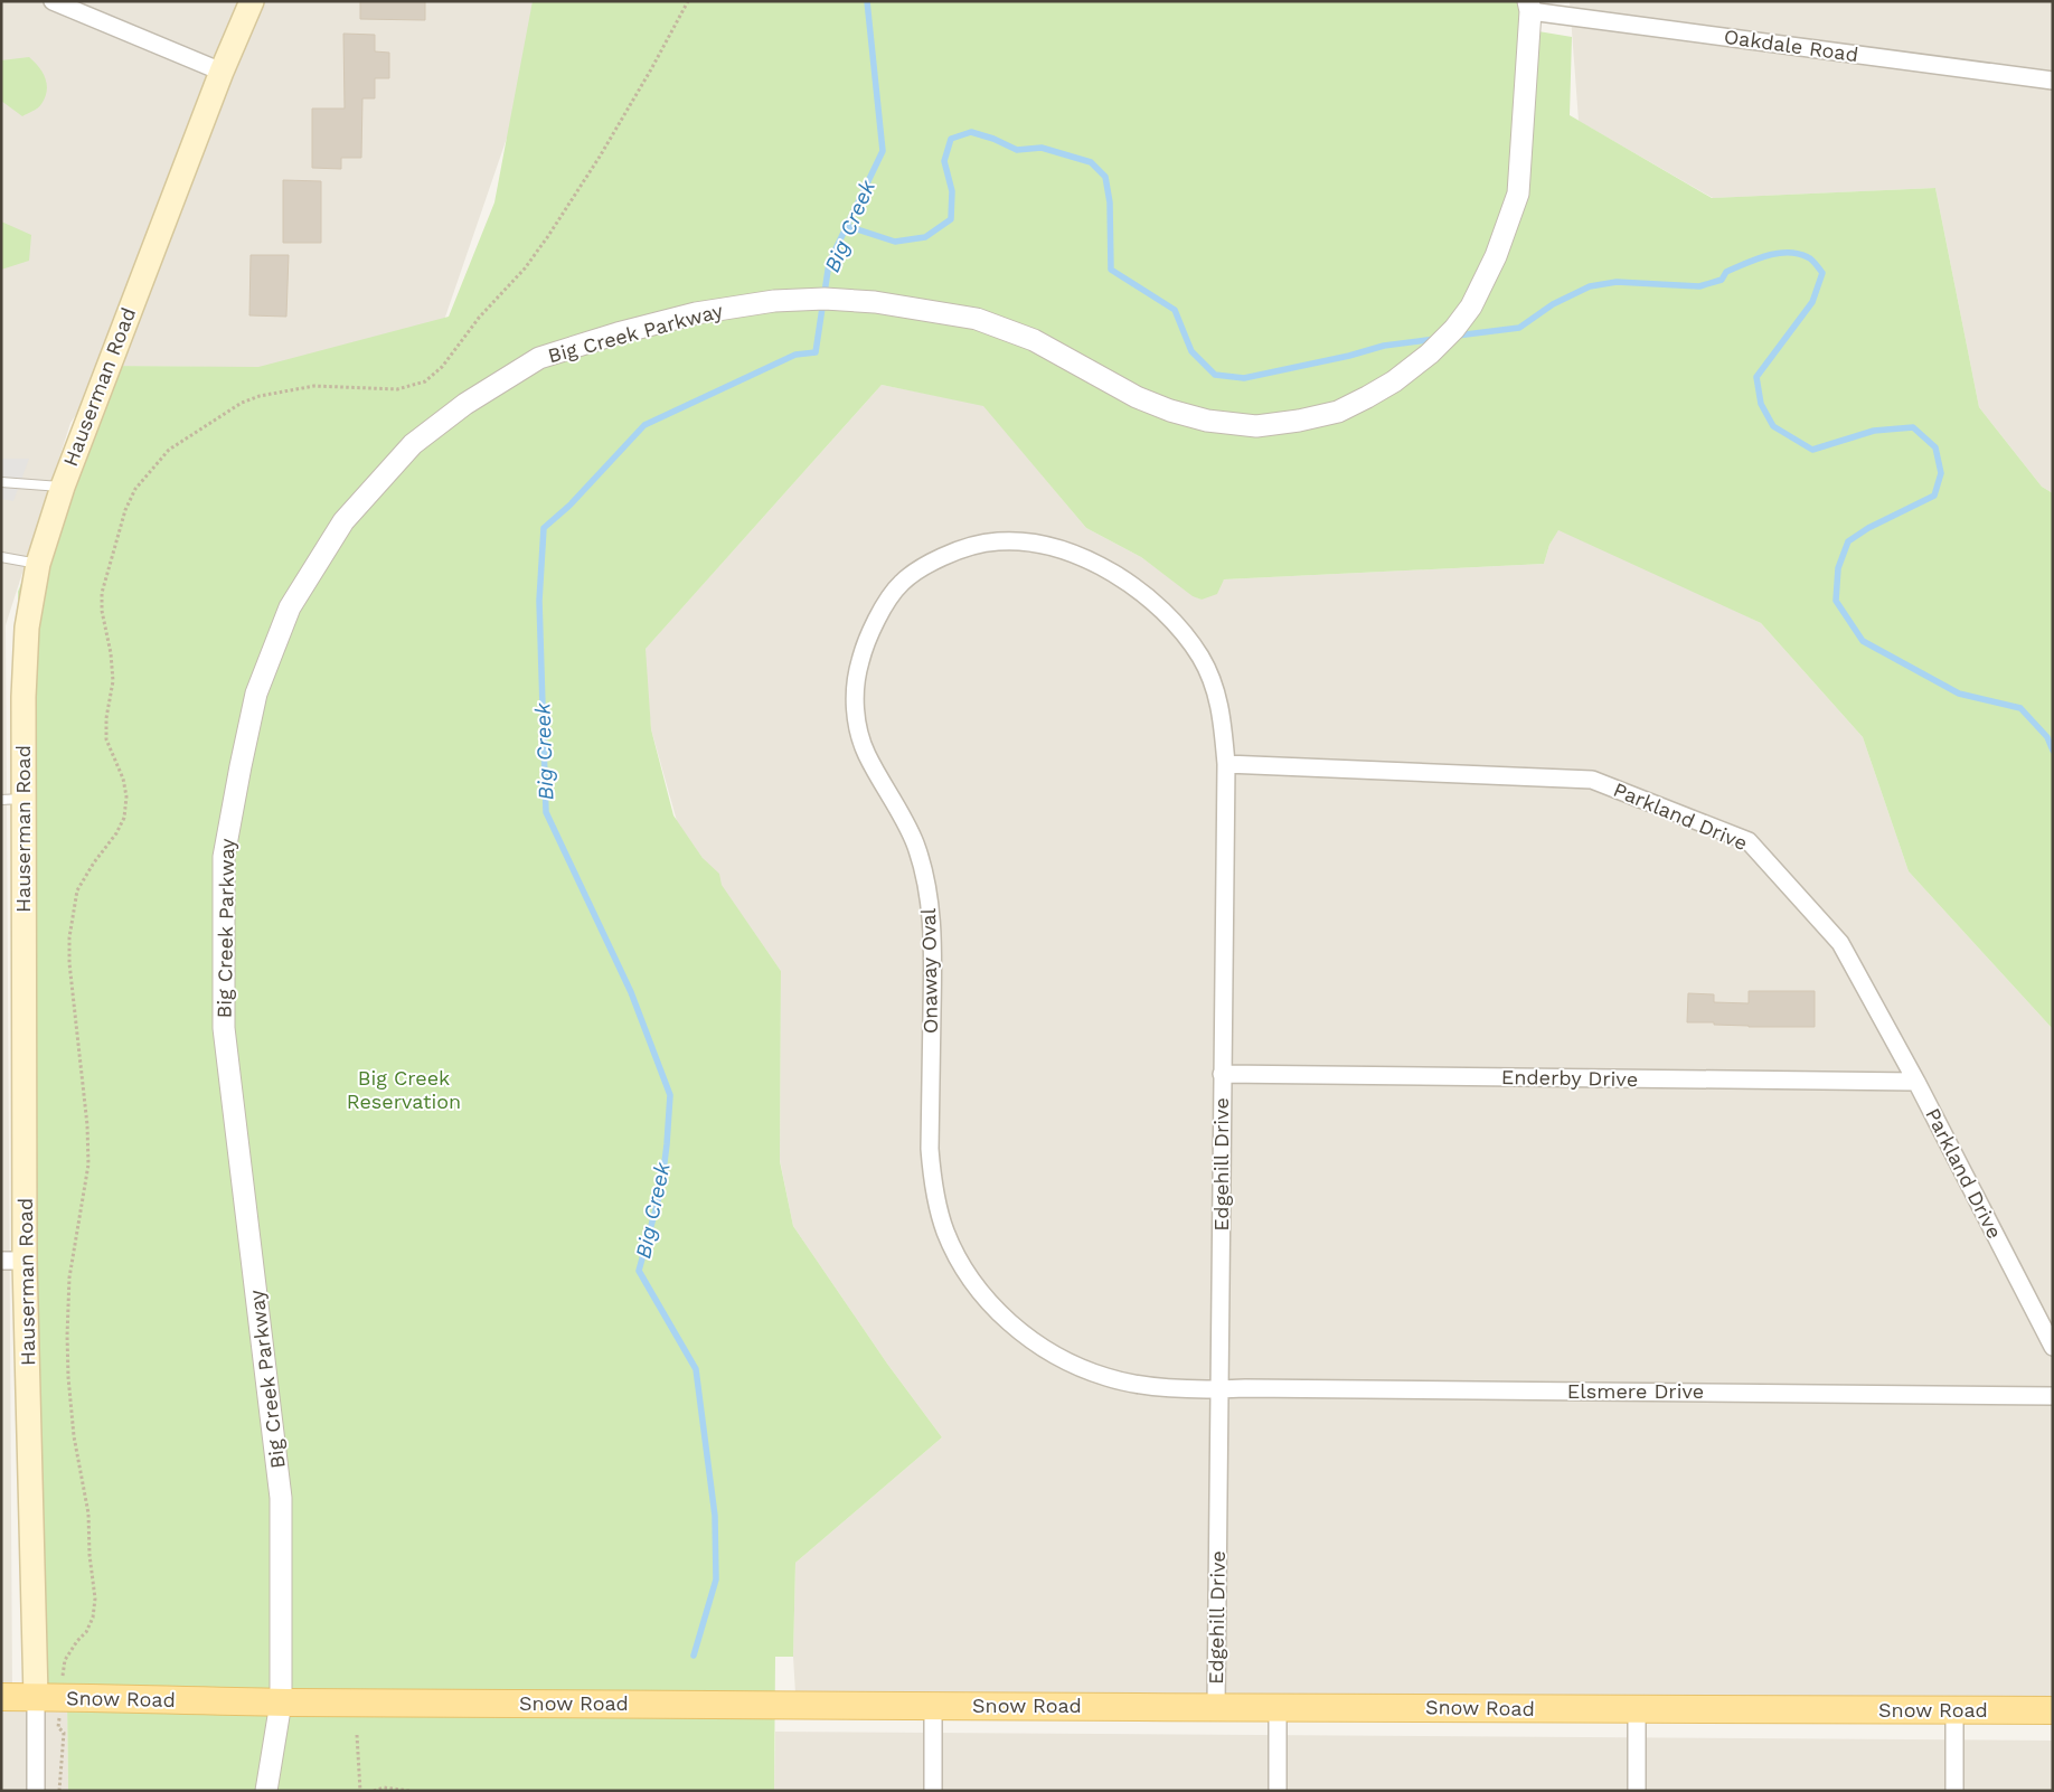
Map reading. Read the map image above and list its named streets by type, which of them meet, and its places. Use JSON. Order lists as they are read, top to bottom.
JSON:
{
  "streets": {
    "main road": ["Hauserman Road", "Snow Road"],
    "street": [
      "Oakdale Road",
      "Big Creek Parkway",
      "Parkland Drive",
      "Onaway Oval",
      "Enderby Drive",
      "Edgehill Drive",
      "Elsmere Drive"
    ]
  },
  "crossings": [
    ["Oakdale Road", "Big Creek Parkway"],
    ["Big Creek Parkway", "Snow Road"],
    ["Hauserman Road", "Snow Road"],
    ["Parkland Drive", "Enderby Drive"],
    ["Parkland Drive", "Edgehill Drive"],
    ["Onaway Oval", "Edgehill Drive"],
    ["Onaway Oval", "Elsmere Drive"],
    ["Enderby Drive", "Edgehill Drive"],
    ["Edgehill Drive", "Elsmere Drive"],
    ["Edgehill Drive", "Snow Road"]
  ],
  "water": ["Big Creek"],
  "parks": ["Big Creek Reservation"]
}
